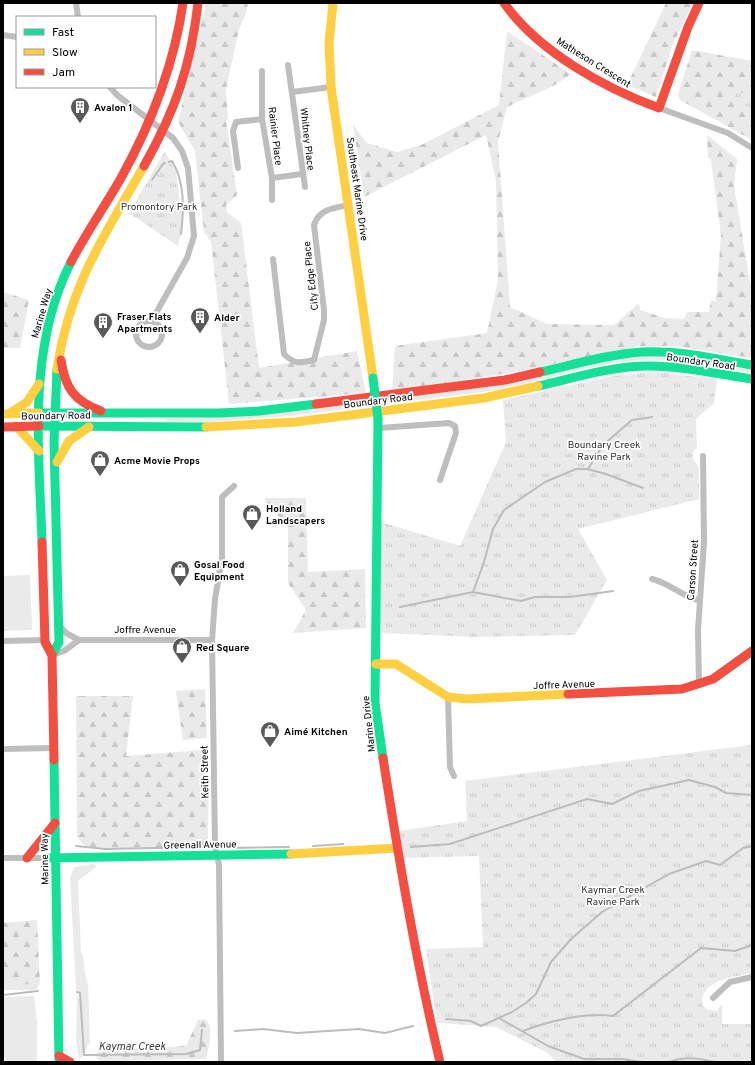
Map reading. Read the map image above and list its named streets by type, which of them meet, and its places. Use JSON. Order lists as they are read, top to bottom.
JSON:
{
  "streets": {
    "main road": [
      "Matheson Crescent",
      "Southeast Marine Drive",
      "Marine Way",
      "Boundary Road",
      "Joffre Avenue",
      "Marine Drive",
      "Greenall Avenue"
    ],
    "street": [
      "Rainier Place",
      "Whitney Place",
      "City Edge Place",
      "Carson Street",
      "Keith Street"
    ]
  },
  "crossings": [
    ["Rainier Place", "Whitney Place"],
    ["Southeast Marine Drive", "City Edge Place"],
    ["Southeast Marine Drive", "Marine Drive"],
    ["Marine Way", "Boundary Road"],
    ["Marine Way", "Greenall Avenue"],
    ["Carson Street", "Joffre Avenue"],
    ["Joffre Avenue", "Keith Street"],
    ["Marine Drive", "Greenall Avenue"],
    ["Keith Street", "Greenall Avenue"]
  ],
  "water": ["Kaymar Creek"],
  "parks": ["Promontory Park", "Boundary Creek Ravine Park", "Kaymar Creek Ravine Park"],
  "places": {
    "building": ["Avalon 1", "Alder", "Fraser Flats Apartments"],
    "shop": [
      "Acme Movie Props",
      "Holland Landscapers",
      "Gosal Food Equipment",
      "Red Square",
      "Aimé Kitchen"
    ]
  },
  "legend": ["Fast", "Slow", "Jam"]
}
